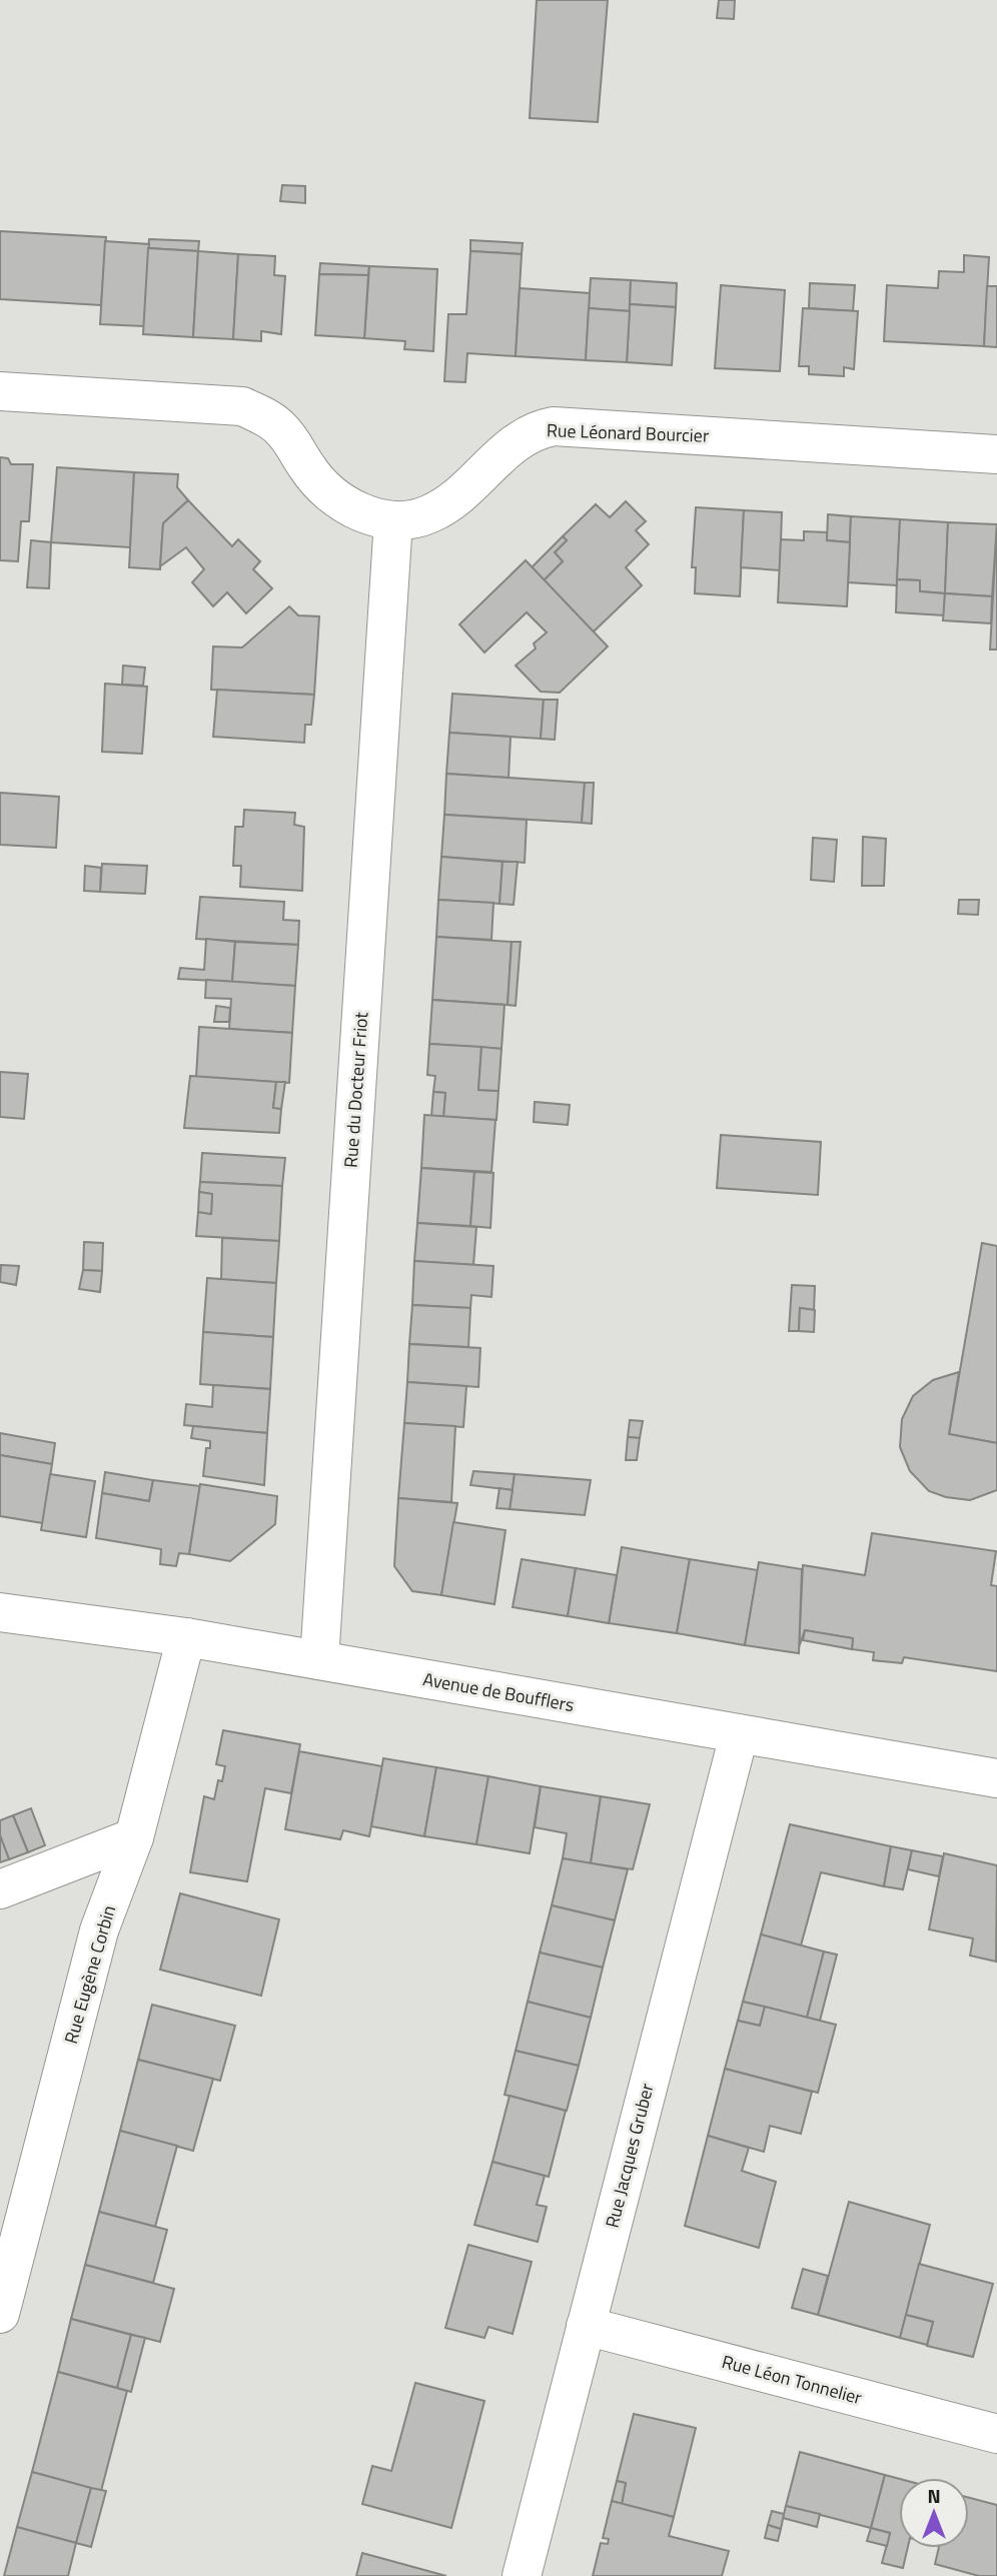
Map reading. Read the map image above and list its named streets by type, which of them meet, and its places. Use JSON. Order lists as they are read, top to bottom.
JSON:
{
  "streets": {
    "street": [
      "Rue Léonard Bourcier",
      "Rue du Docteur Friot",
      "Avenue de Boufflers",
      "Rue Eugène Corbin",
      "Rue Jacques Gruber",
      "Rue Léon Tonnelier"
    ]
  },
  "crossings": [
    ["Rue Léonard Bourcier", "Rue du Docteur Friot"],
    ["Rue du Docteur Friot", "Avenue de Boufflers"],
    ["Avenue de Boufflers", "Rue Eugène Corbin"],
    ["Avenue de Boufflers", "Rue Jacques Gruber"],
    ["Rue Jacques Gruber", "Rue Léon Tonnelier"]
  ],
  "north": "top"
}
